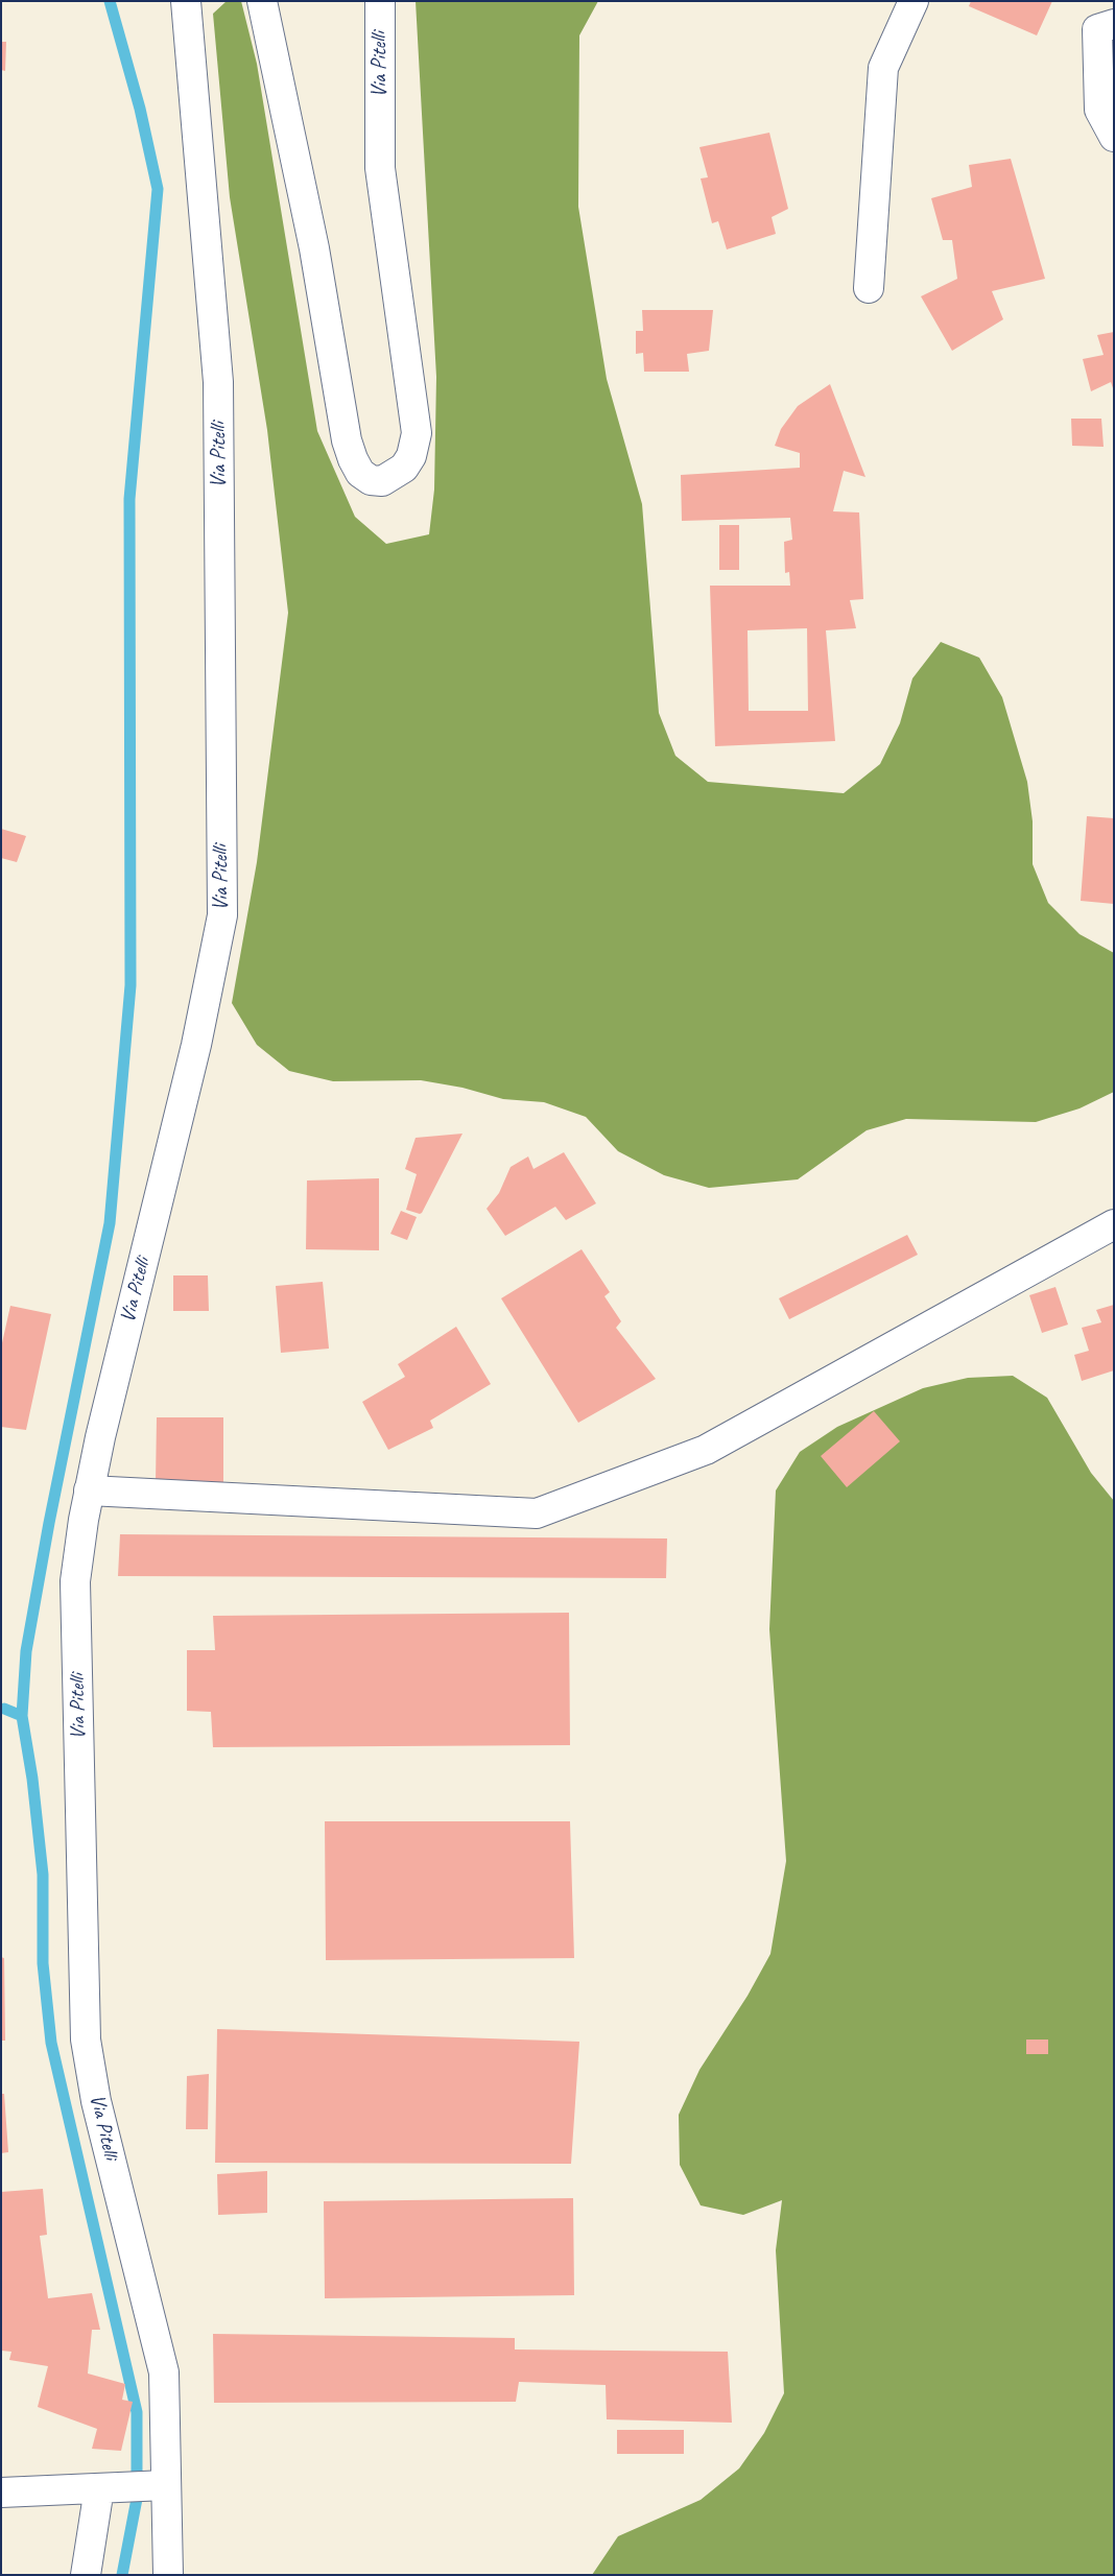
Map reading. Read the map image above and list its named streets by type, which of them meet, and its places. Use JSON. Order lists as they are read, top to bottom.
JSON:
{
  "streets": {
    "street": ["Via Pitelli"]
  }
}
